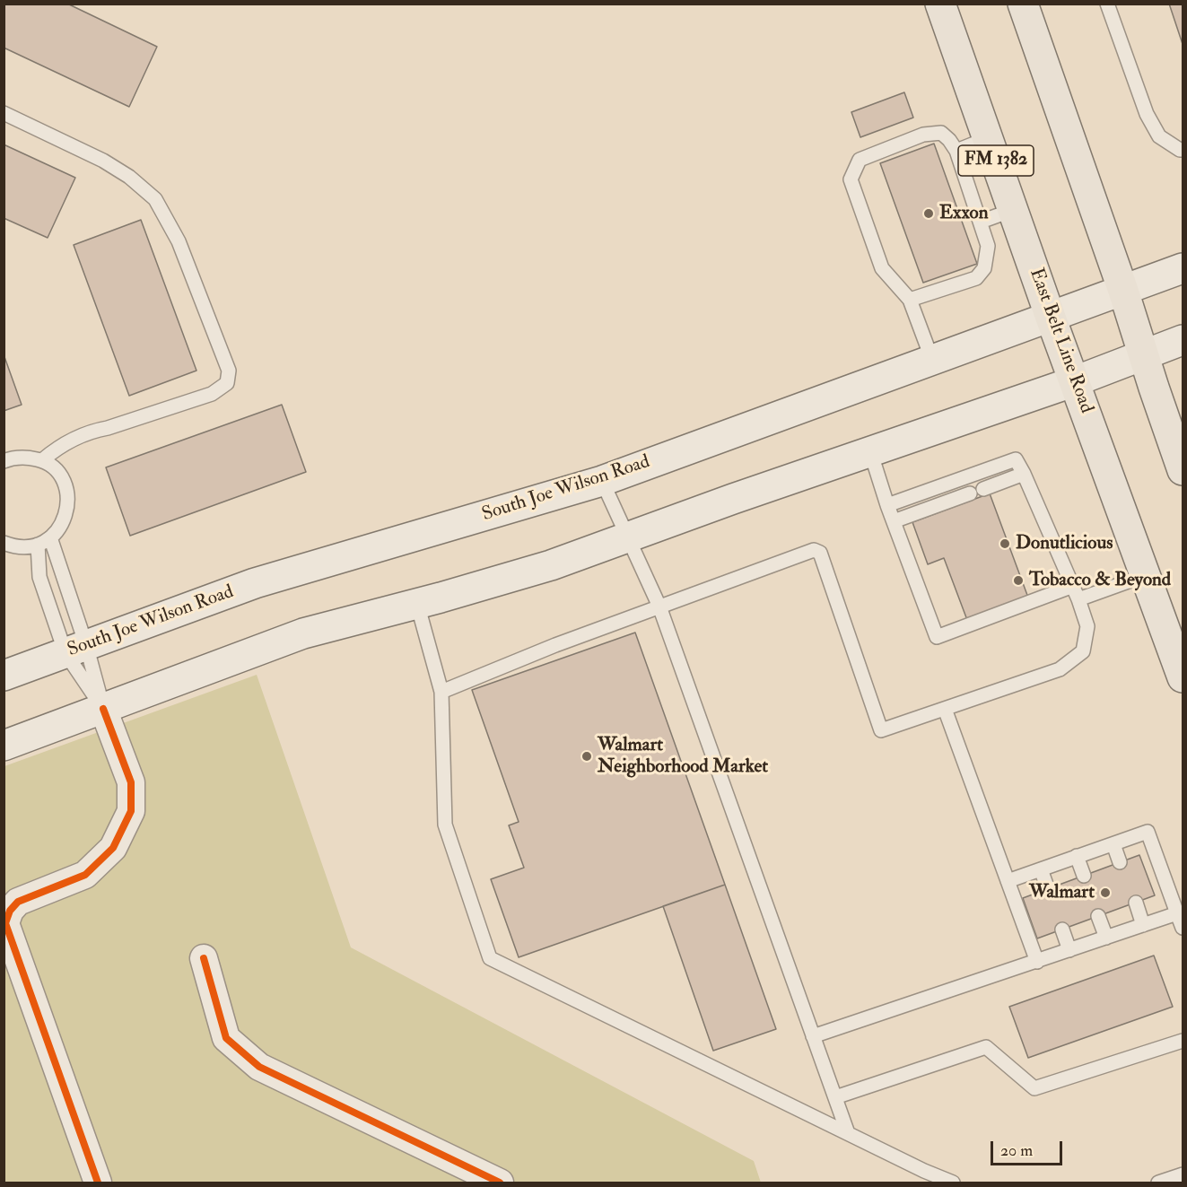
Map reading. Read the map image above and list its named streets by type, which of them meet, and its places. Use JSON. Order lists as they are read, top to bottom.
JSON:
{
  "streets": {
    "main road": ["FM 1382", "East Belt Line Road", "South Joe Wilson Road"]
  },
  "crossings": [
    ["East Belt Line Road", "South Joe Wilson Road"]
  ],
  "places": [
    "Exxon",
    "Donutlicious",
    "Tobacco & Beyond",
    "Walmart Neighborhood Market",
    "Walmart"
  ],
  "scale_bar": "20 m"
}
